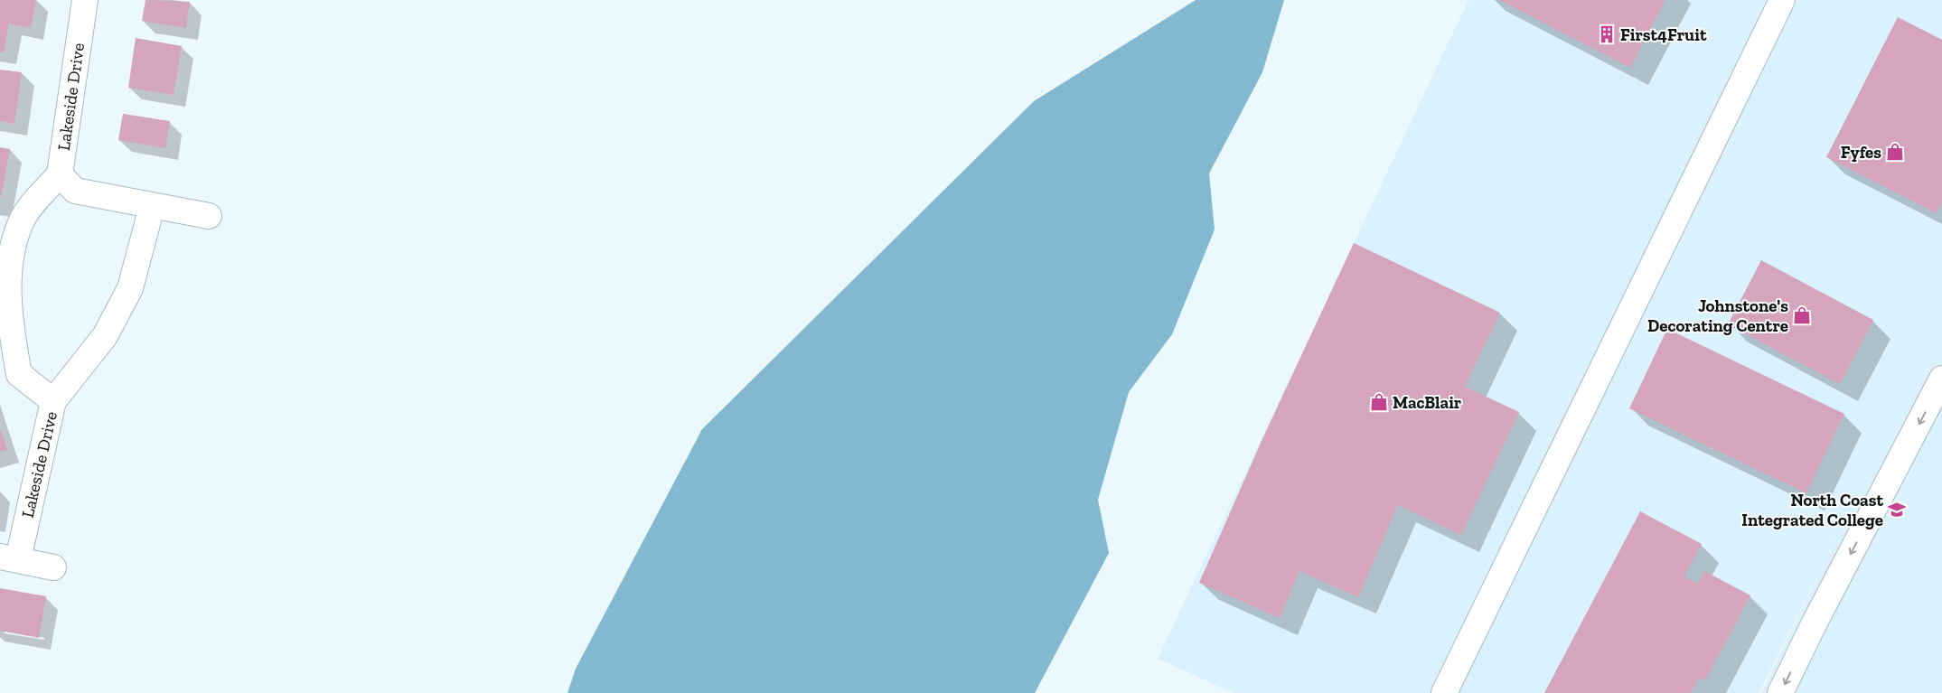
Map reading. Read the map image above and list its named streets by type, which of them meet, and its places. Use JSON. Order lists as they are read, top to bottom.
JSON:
{
  "streets": {
    "street": ["Lakeside Drive"]
  },
  "places": {
    "building": ["First4Fruit"],
    "shop": ["Fyfes", "Johnstone's Decorating Centre", "MacBlair"],
    "school or university": ["North Coast Integrated College"]
  }
}
